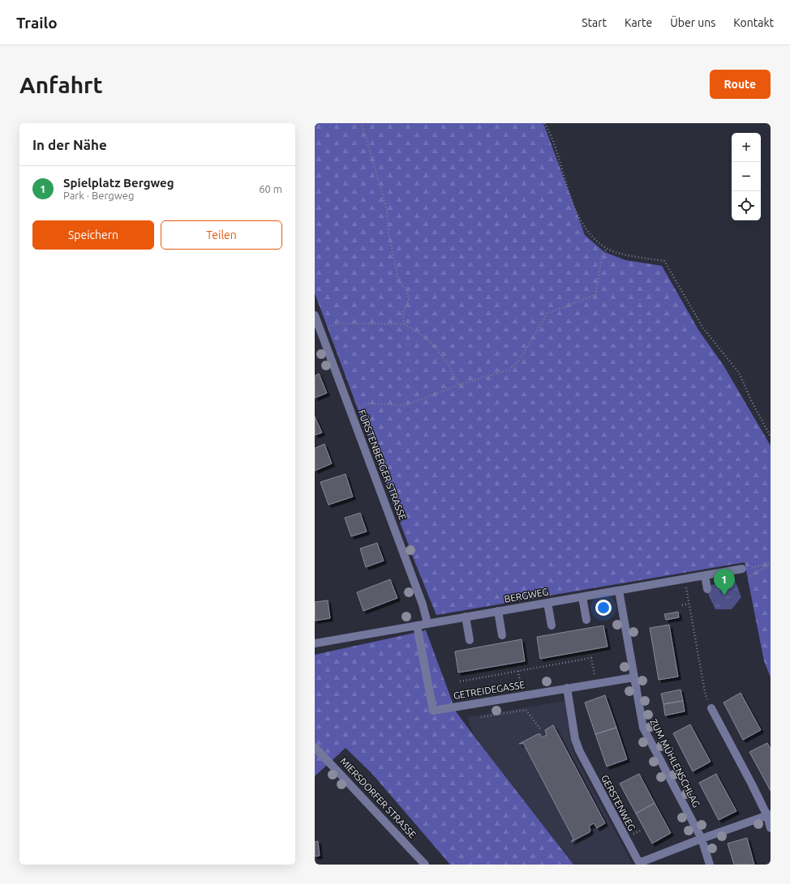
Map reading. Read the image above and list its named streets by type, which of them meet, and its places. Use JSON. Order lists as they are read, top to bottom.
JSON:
{
  "streets": {
    "street": [
      "FÜRSTENBERGER STRASSE",
      "BERGWEG",
      "GETREIDEGASSE",
      "ZUM MÜHLENSCHLAG",
      "MIERSDORFER STRASSE",
      "GERSTENWEG"
    ]
  },
  "crossings": [
    ["FÜRSTENBERGER STRASSE", "BERGWEG"],
    ["BERGWEG", "GETREIDEGASSE"],
    ["BERGWEG", "ZUM MÜHLENSCHLAG"],
    ["GETREIDEGASSE", "ZUM MÜHLENSCHLAG"],
    ["GETREIDEGASSE", "GERSTENWEG"],
    ["ZUM MÜHLENSCHLAG", "GERSTENWEG"]
  ],
  "page": {
    "header": "Trailo",
    "nav": [
      "Start",
      "Karte",
      "Über uns",
      "Kontakt"
    ],
    "buttons": [
      "Route",
      ["Speichern", "Teilen"]
    ],
    "title": "Anfahrt",
    "heading": "In der Nähe",
    "map_buttons": ["+", "−"],
    "list": [
      {
        "mark": "1",
        "name": "Spielplatz Bergweg",
        "note": "Park · Bergweg",
        "value": "60 m"
      }
    ],
    "pins": "1"
  }
}
